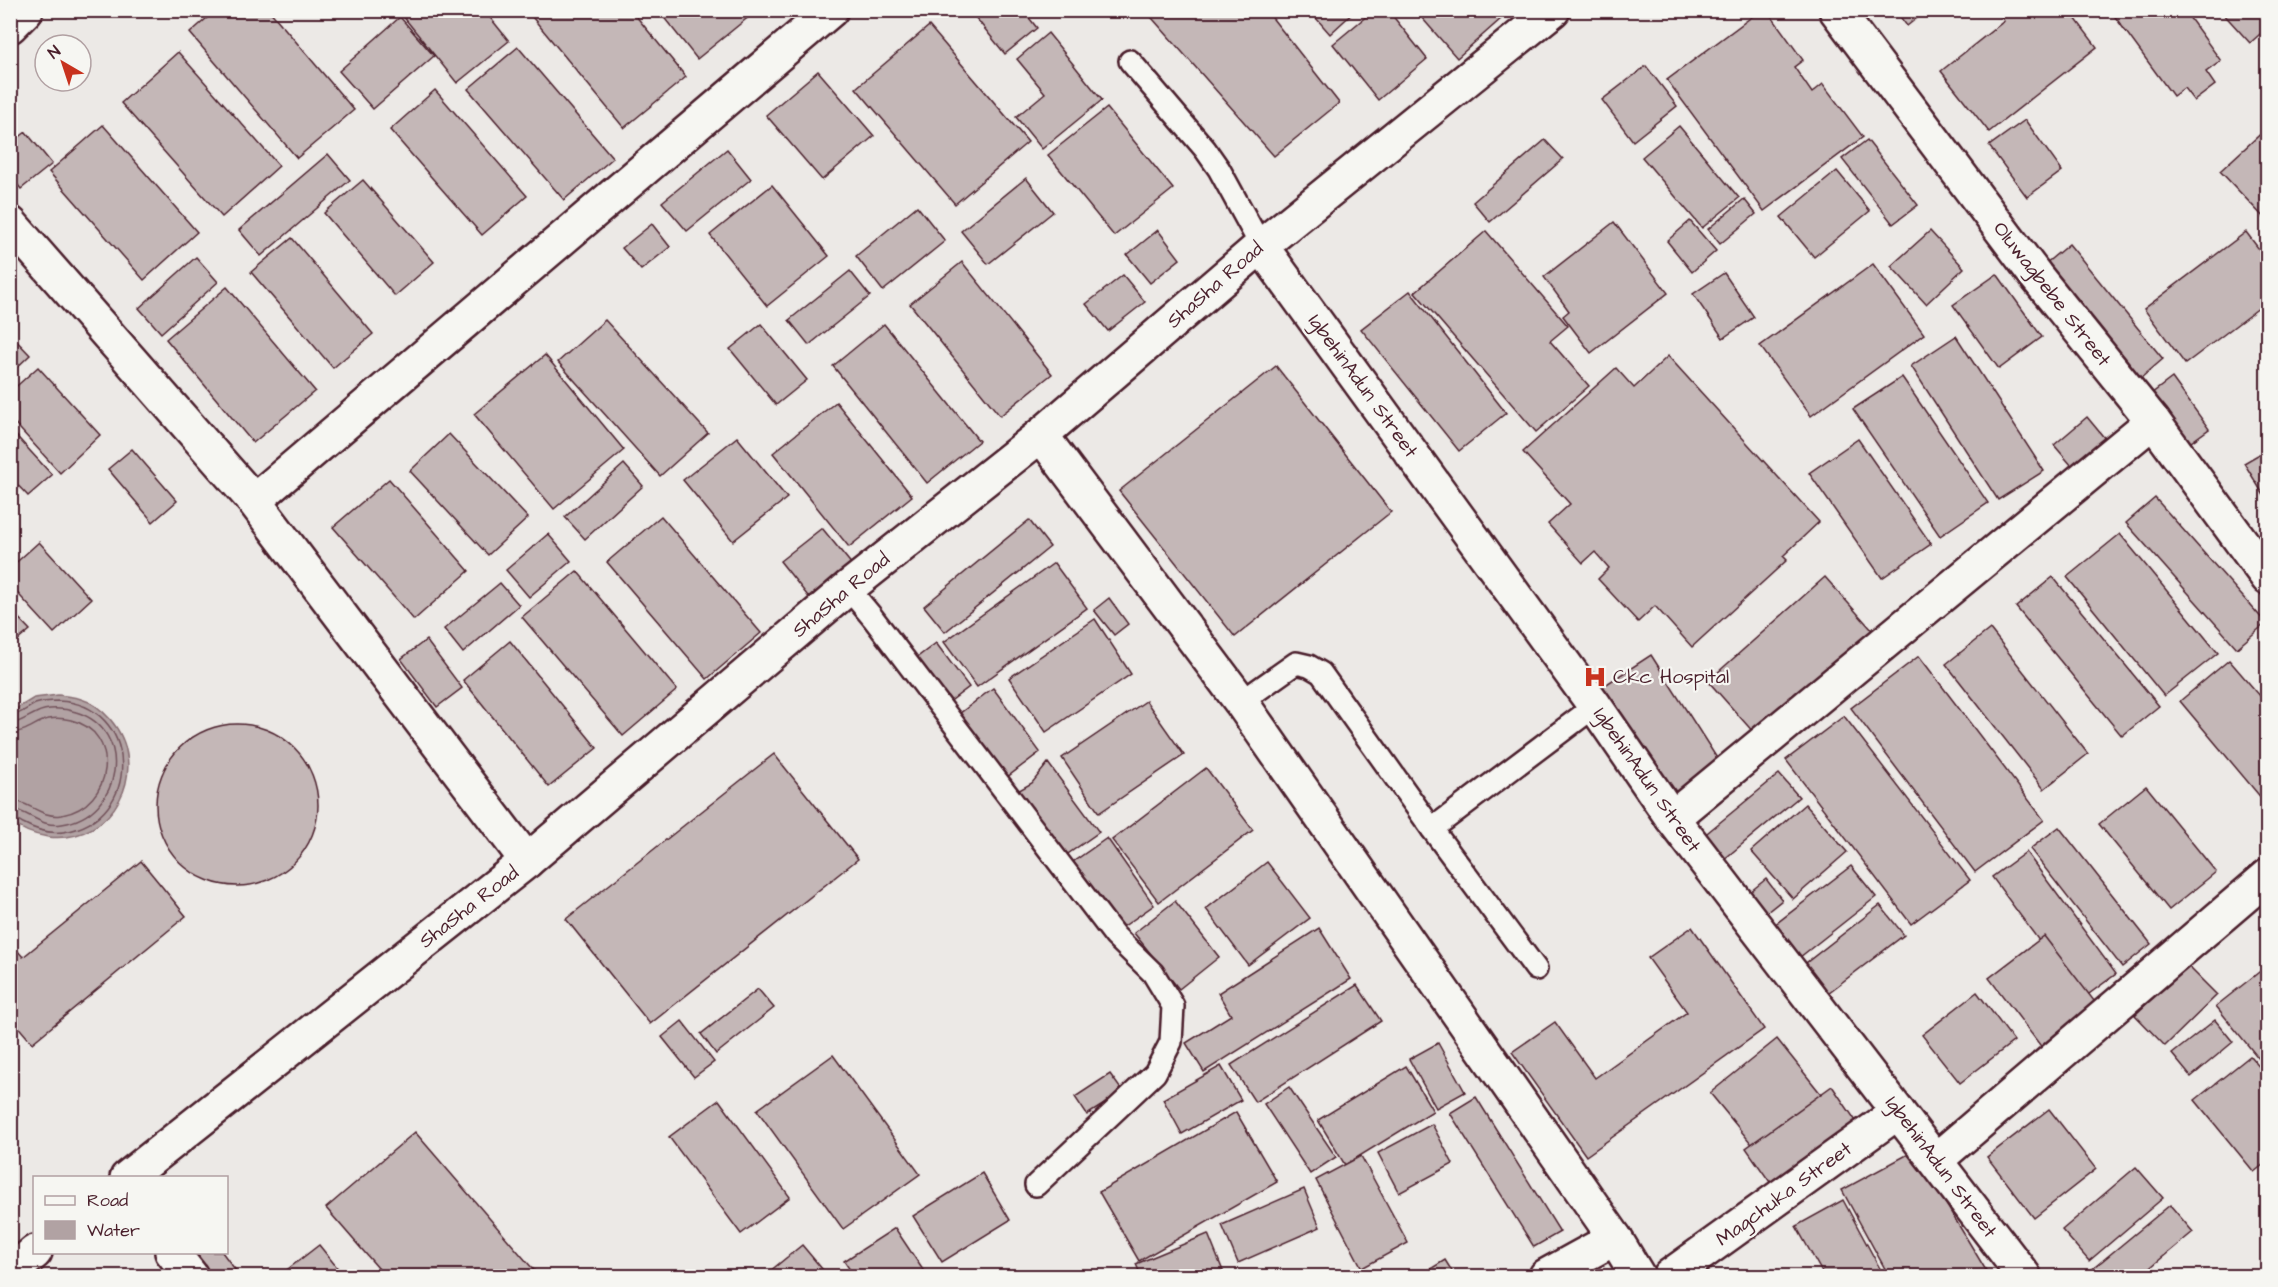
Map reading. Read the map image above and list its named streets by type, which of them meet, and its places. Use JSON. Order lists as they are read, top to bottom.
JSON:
{
  "streets": {
    "street": [
      "ShaSha Road",
      "Oluwagbebe Street",
      "IgbehinAdun Street",
      "Magchuka Street"
    ]
  },
  "crossings": [
    ["ShaSha Road", "IgbehinAdun Street"],
    ["IgbehinAdun Street", "Magchuka Street"]
  ],
  "places": {
    "hospital": ["Ckc Hospital"]
  },
  "legend": ["Road", "Water"],
  "north": "top left"
}
